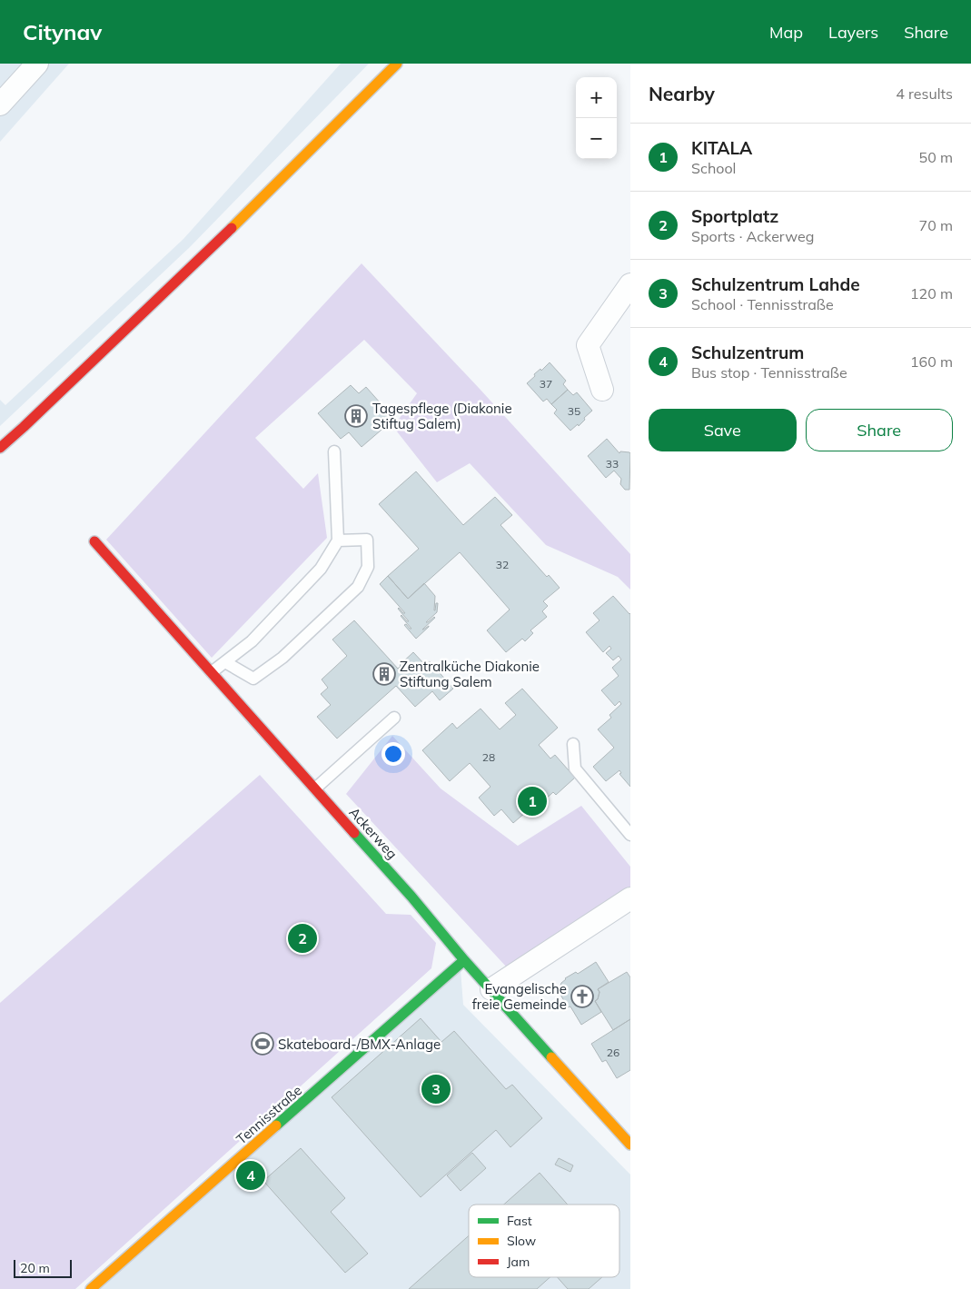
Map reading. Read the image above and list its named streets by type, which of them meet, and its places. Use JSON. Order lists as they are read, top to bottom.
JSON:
{
  "streets": {
    "street": ["Ackerweg", "Tennisstraße"]
  },
  "crossings": [
    ["Ackerweg", "Tennisstraße"]
  ],
  "places": {
    "building": ["Tagespflege (Diakonie Stiftug Salem)", "Zentralküche Diakonie Stiftung Salem"],
    "church": ["Evangelische freie Gemeinde"],
    "sports": ["Skateboard-/BMX-Anlage"]
  },
  "house_numbers": [
    "37",
    "35",
    "33",
    "32",
    "28",
    "26"
  ],
  "legend": ["Fast", "Slow", "Jam"],
  "scale_bar": "20 m",
  "page": {
    "header": "Citynav",
    "nav": ["Map", "Layers", "Share"],
    "heading": ["Nearby", "4 results"],
    "map_buttons": ["+", "−"],
    "list": [
      {
        "mark": "1",
        "name": "KITALA",
        "note": "School",
        "value": "50 m"
      },
      {
        "mark": "2",
        "name": "Sportplatz",
        "note": "Sports · Ackerweg",
        "value": "70 m"
      },
      {
        "mark": "3",
        "name": "Schulzentrum Lahde",
        "note": "School · Tennisstraße",
        "value": "120 m"
      },
      {
        "mark": "4",
        "name": "Schulzentrum",
        "note": "Bus stop · Tennisstraße",
        "value": "160 m"
      }
    ],
    "buttons": ["Save", "Share"],
    "pins": [
      "1",
      "2",
      "3",
      "4"
    ],
    "scale": "20 m"
  }
}
